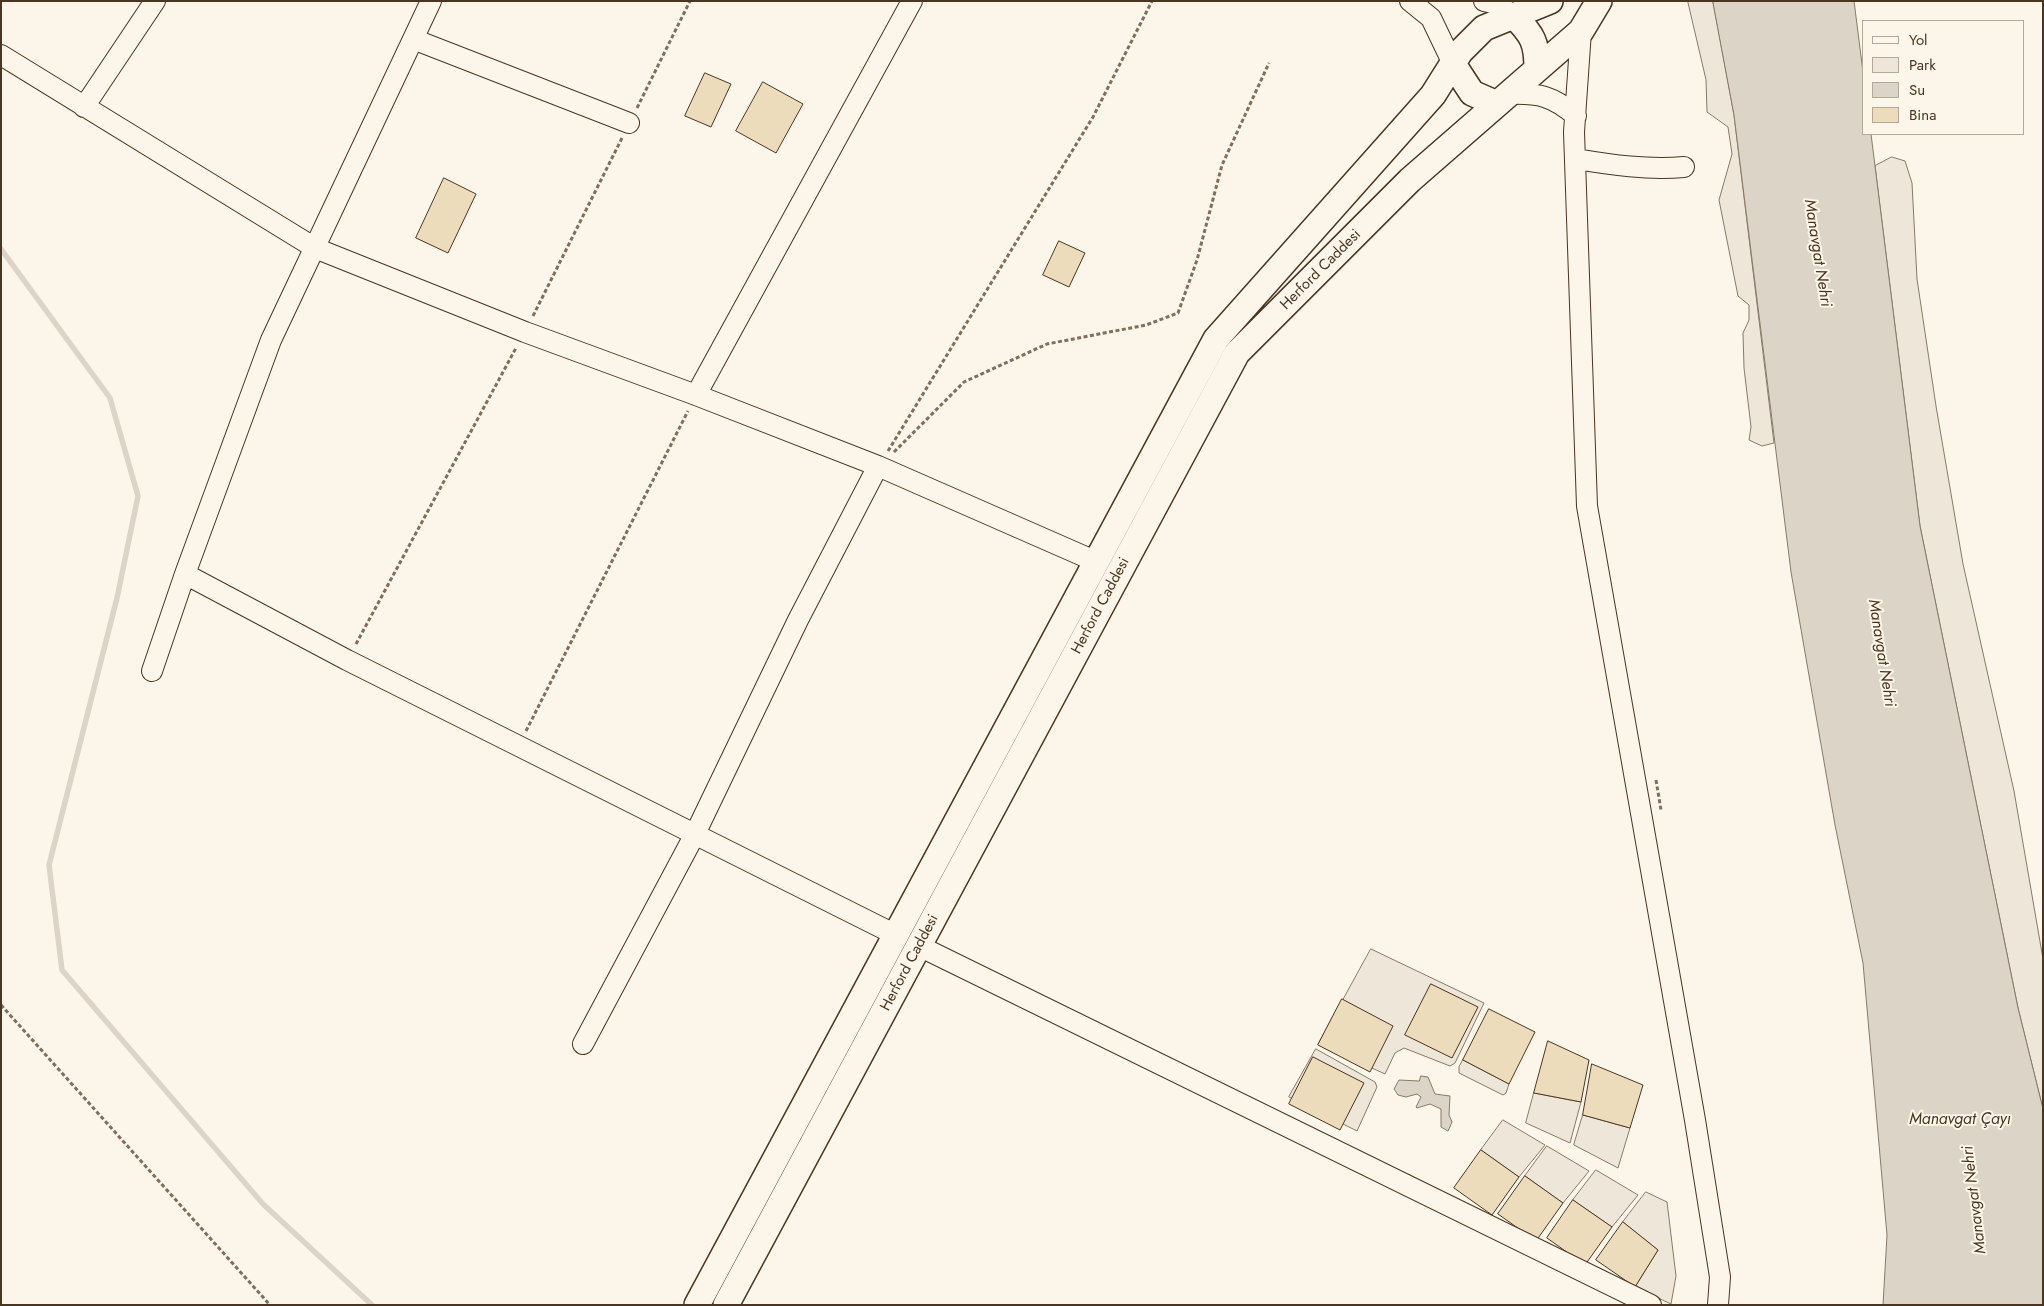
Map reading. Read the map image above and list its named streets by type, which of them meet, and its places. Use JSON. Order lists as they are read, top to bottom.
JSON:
{
  "streets": {
    "main road": ["Herford Caddesi"]
  },
  "water": ["Manavgat Nehri", "Manavgat Çayı"],
  "legend": [
    "Yol",
    "Park",
    "Su",
    "Bina"
  ]
}
